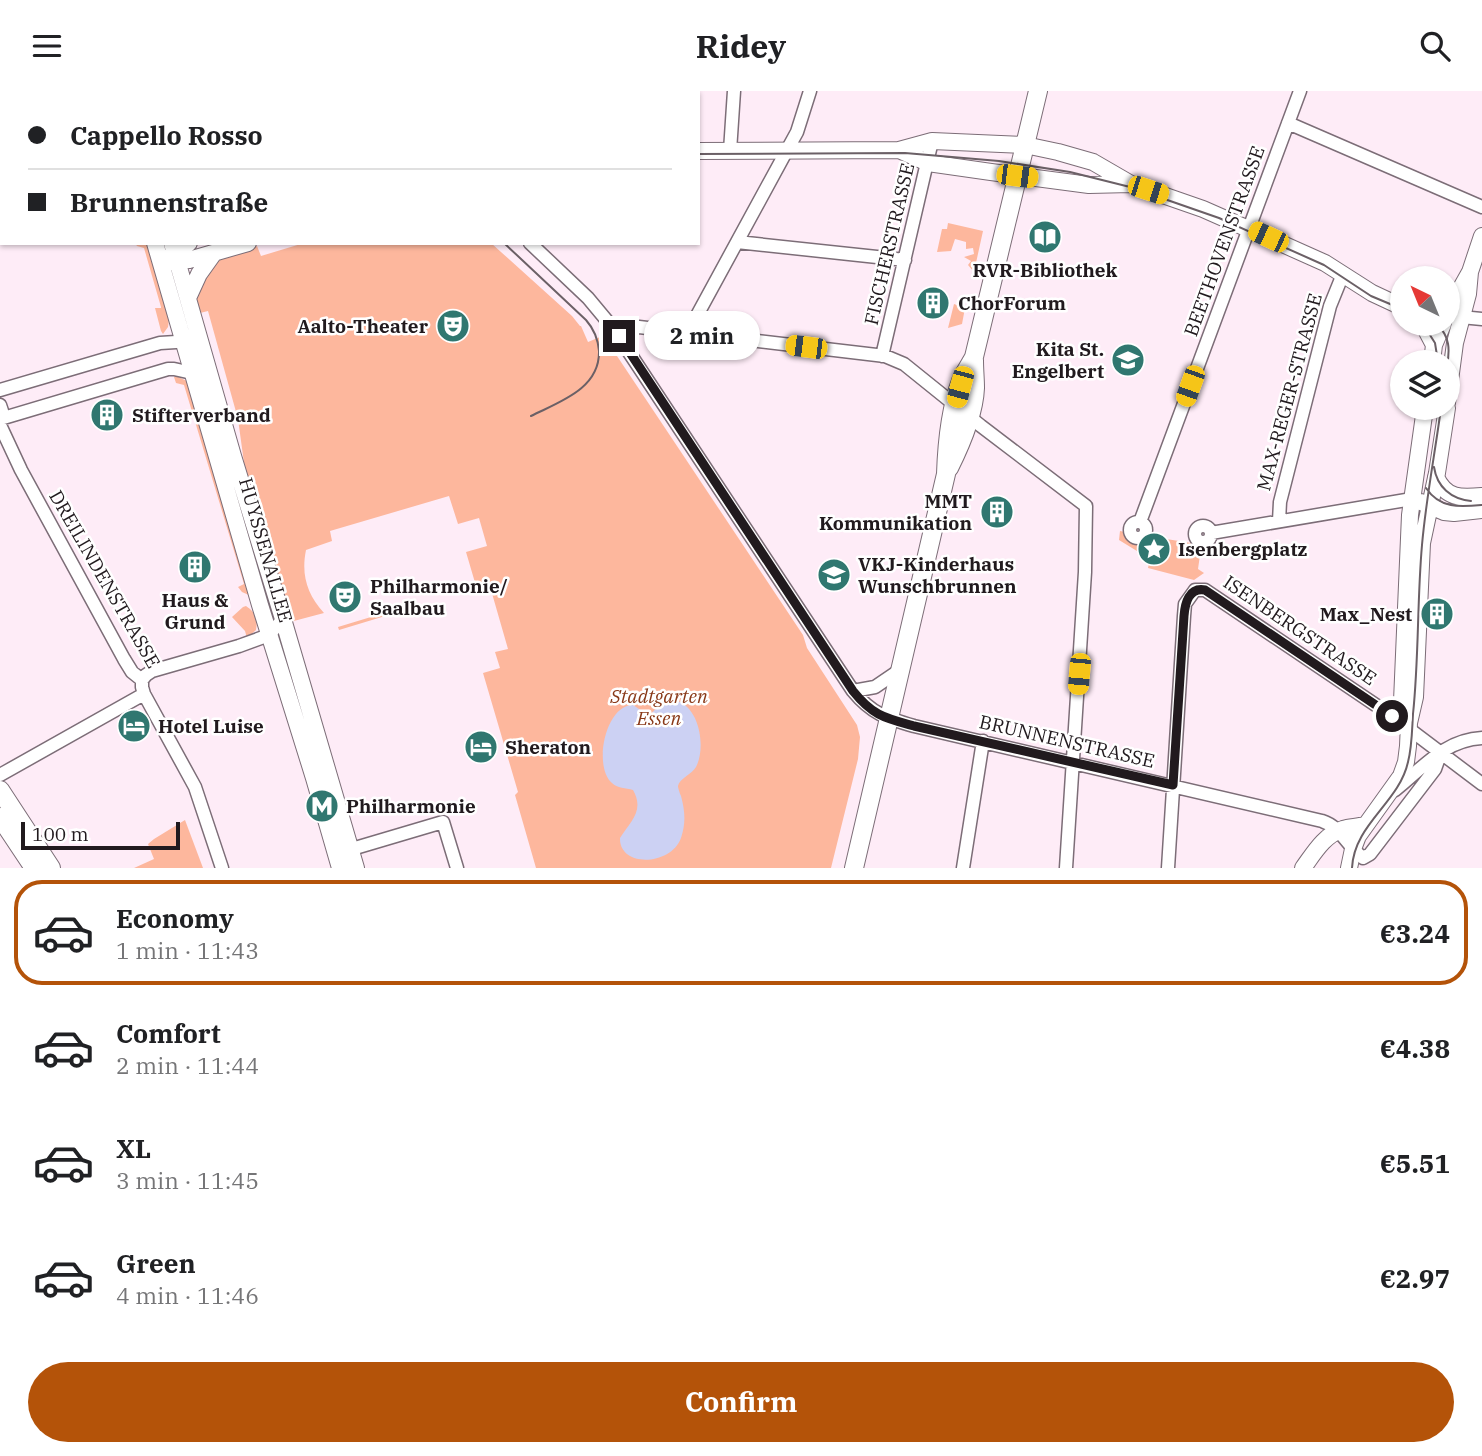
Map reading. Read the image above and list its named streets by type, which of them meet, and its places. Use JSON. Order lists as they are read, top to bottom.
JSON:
{
  "streets": {
    "street": [
      "BEETHOVENSTRASSE",
      "FISCHERSTRASSE",
      "MAX-REGER-STRASSE",
      "HUYSSENALLEE",
      "DREILINDENSTRASSE",
      "ISENBERGSTRASSE",
      "BRUNNENSTRASSE"
    ]
  },
  "crossings": [
    ["ISENBERGSTRASSE", "BRUNNENSTRASSE"]
  ],
  "parks": ["Stadtgarten Essen"],
  "places": {
    "library": ["RVR-Bibliothek"],
    "building": [
      "ChorForum",
      "Stifterverband",
      "MMT Kommunikation",
      "Haus & Grund",
      "Max_Nest"
    ],
    "theatre": ["Aalto-Theater", "Philharmonie/ Saalbau"],
    "school or university": ["Kita St. Engelbert", "VKJ-Kinderhaus Wunschbrunnen"],
    "place": ["Isenbergplatz"],
    "hotel": ["Hotel Luise", "Sheraton"],
    "metro station": ["Philharmonie"]
  },
  "scale_bar": "100 m",
  "north": "top left",
  "page": {
    "header": "Ridey",
    "banner": ["Cappello Rosso", "Brunnenstraße"],
    "bubble": "2 min",
    "scale": "100 m",
    "list": [
      {
        "name": "Economy",
        "note": "1 min · 11:43",
        "value": "€3.24"
      },
      {
        "name": "Comfort",
        "note": "2 min · 11:44",
        "value": "€4.38"
      },
      {
        "name": "XL",
        "note": "3 min · 11:45",
        "value": "€5.51"
      },
      {
        "name": "Green",
        "note": "4 min · 11:46",
        "value": "€2.97"
      }
    ],
    "buttons": "Confirm"
  }
}
